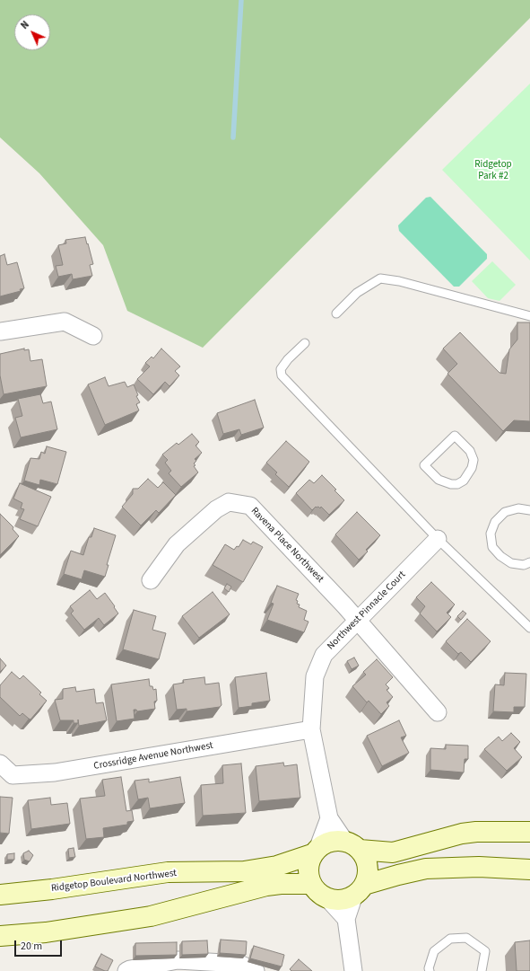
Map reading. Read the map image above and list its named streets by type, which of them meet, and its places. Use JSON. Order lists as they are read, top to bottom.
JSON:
{
  "streets": {
    "main road": ["Ridgetop Boulevard Northwest"],
    "street": ["Ravena Place Northwest", "Northwest Pinnacle Court", "Crossridge Avenue Northwest"]
  },
  "crossings": [
    ["Ravena Place Northwest", "Northwest Pinnacle Court"],
    ["Northwest Pinnacle Court", "Crossridge Avenue Northwest"],
    ["Northwest Pinnacle Court", "Ridgetop Boulevard Northwest"]
  ],
  "parks": ["Ridgetop Park #2"],
  "scale_bar": "20 m",
  "north": "top left"
}
